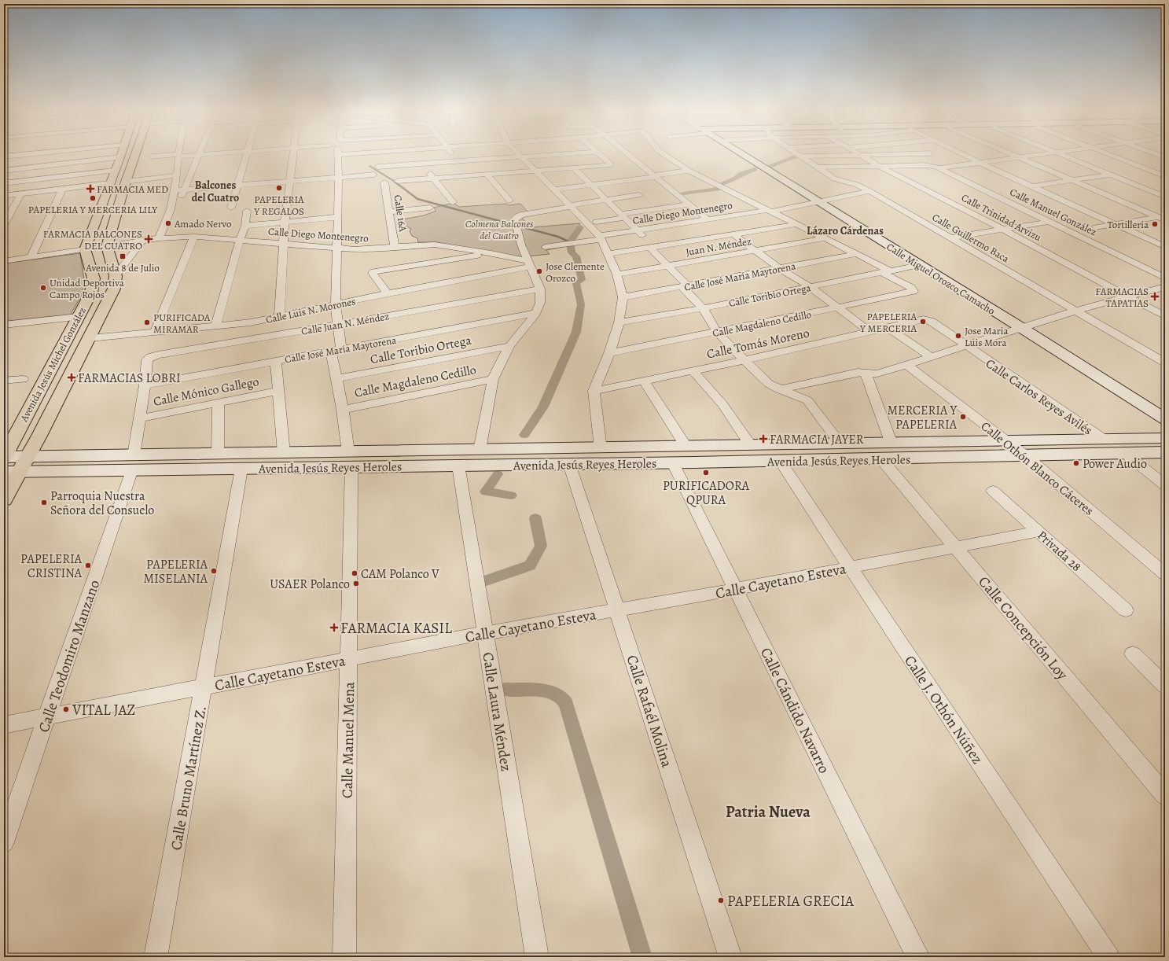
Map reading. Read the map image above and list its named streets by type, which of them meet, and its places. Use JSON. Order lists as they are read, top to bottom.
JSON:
{
  "streets": {
    "main road": ["Avenida Jesús Michel González"],
    "street": [
      "Calle Manuel González",
      "Calle Diego Montenegro",
      "Calle 16A",
      "Calle Trinidad Arvizu",
      "Calle Guillermo Baca",
      "Juan N. Méndez",
      "Calle José María Maytorena",
      "Calle Miguel Orozco Camacho",
      "Calle Toribio Ortega",
      "Calle Luis N. Morones",
      "Calle Juan N. Méndez",
      "Calle Magdaleno Cedillo",
      "Calle Tomás Moreno",
      "Calle Mónico Gallego",
      "Calle Carlos Reyes Avilés",
      "Avenida Jesús Reyes Heroles",
      "Calle Othón Blanco Cáceres",
      "Privada 28",
      "Calle Cayetano Esteva",
      "Calle Concepción Loy",
      "Calle Teodomiro Manzano",
      "Calle J. Othón Núñez",
      "Calle Cándido Navarro",
      "Calle Rafaél Molina",
      "Calle Laura Méndez",
      "Calle Manuel Mena",
      "Calle Bruno Martínez Z."
    ]
  },
  "crossings": [
    ["Calle Diego Montenegro", "Calle 16A"],
    ["Calle Diego Montenegro", "Calle Guillermo Baca"],
    ["Calle Diego Montenegro", "Calle Miguel Orozco Camacho"],
    ["Calle Diego Montenegro", "Calle Luis N. Morones"],
    ["Calle Diego Montenegro", "Avenida Jesús Michel González"],
    ["Calle Diego Montenegro", "Calle Manuel Mena"],
    ["Calle José María Maytorena", "Calle Teodomiro Manzano"],
    ["Calle José María Maytorena", "Calle Manuel Mena"],
    ["Calle Miguel Orozco Camacho", "Calle Toribio Ortega"],
    ["Calle Toribio Ortega", "Calle Magdaleno Cedillo"],
    ["Calle Toribio Ortega", "Calle Manuel Mena"],
    ["Calle Luis N. Morones", "Avenida Jesús Michel González"],
    ["Calle Luis N. Morones", "Calle Manuel Mena"],
    ["Calle Juan N. Méndez", "Calle Teodomiro Manzano"],
    ["Calle Juan N. Méndez", "Calle Manuel Mena"],
    ["Calle Magdaleno Cedillo", "Calle Manuel Mena"],
    ["Calle Tomás Moreno", "Calle Carlos Reyes Avilés"],
    ["Avenida Jesús Michel González", "Avenida Jesús Reyes Heroles"],
    ["Calle Mónico Gallego", "Calle Teodomiro Manzano"],
    ["Calle Carlos Reyes Avilés", "Avenida Jesús Reyes Heroles"],
    ["Avenida Jesús Reyes Heroles", "Calle Othón Blanco Cáceres"],
    ["Avenida Jesús Reyes Heroles", "Calle Concepción Loy"],
    ["Avenida Jesús Reyes Heroles", "Calle Teodomiro Manzano"],
    ["Avenida Jesús Reyes Heroles", "Calle J. Othón Núñez"],
    ["Avenida Jesús Reyes Heroles", "Calle Cándido Navarro"],
    ["Avenida Jesús Reyes Heroles", "Calle Rafaél Molina"],
    ["Avenida Jesús Reyes Heroles", "Calle Laura Méndez"],
    ["Avenida Jesús Reyes Heroles", "Calle Manuel Mena"],
    ["Avenida Jesús Reyes Heroles", "Calle Bruno Martínez Z."],
    ["Privada 28", "Calle Cayetano Esteva"],
    ["Calle Cayetano Esteva", "Calle Concepción Loy"],
    ["Calle Cayetano Esteva", "Calle Teodomiro Manzano"],
    ["Calle Cayetano Esteva", "Calle J. Othón Núñez"],
    ["Calle Cayetano Esteva", "Calle Cándido Navarro"],
    ["Calle Cayetano Esteva", "Calle Rafaél Molina"],
    ["Calle Cayetano Esteva", "Calle Laura Méndez"],
    ["Calle Cayetano Esteva", "Calle Manuel Mena"],
    ["Calle Cayetano Esteva", "Calle Bruno Martínez Z."]
  ],
  "districts": ["Balcones del Cuatro", "Lázaro Cárdenas", "Patria Nueva"],
  "parks": ["Colmena Balcones del Cuatro"],
  "places": {
    "other": [
      "PAPELERIA Y REGALOS",
      "PAPELERIA Y MERCERIA LILY",
      "Amado Nervo",
      "Tortillería",
      "Jose Clemente Orozco",
      "Unidad Deportiva Campo Rojos",
      "PAPELERIA Y MERCERIA",
      "PURIFICADA MIRAMAR",
      "Jose Maria Luis Mora",
      "MERCERIA Y PAPELERIA",
      "Power Audio",
      "PURIFICADORA QPURA",
      "Parroquia Nuestra Señora del Consuelo",
      "PAPELERIA CRISTINA",
      "PAPELERIA MISELANIA",
      "CAM Polanco V",
      "USAER Polanco",
      "VITAL JAZ",
      "PAPELERIA GRECIA"
    ],
    "health": [
      "FARMACIA MED",
      "FARMACIA BALCONES DEL CUATRO",
      "FARMACIAS TAPATIAS",
      "FARMACIAS LOBRI",
      "FARMACIA JAYER",
      "FARMACIA KASIL"
    ],
    "transit": ["Avenida 8 de Julio"]
  }
}
